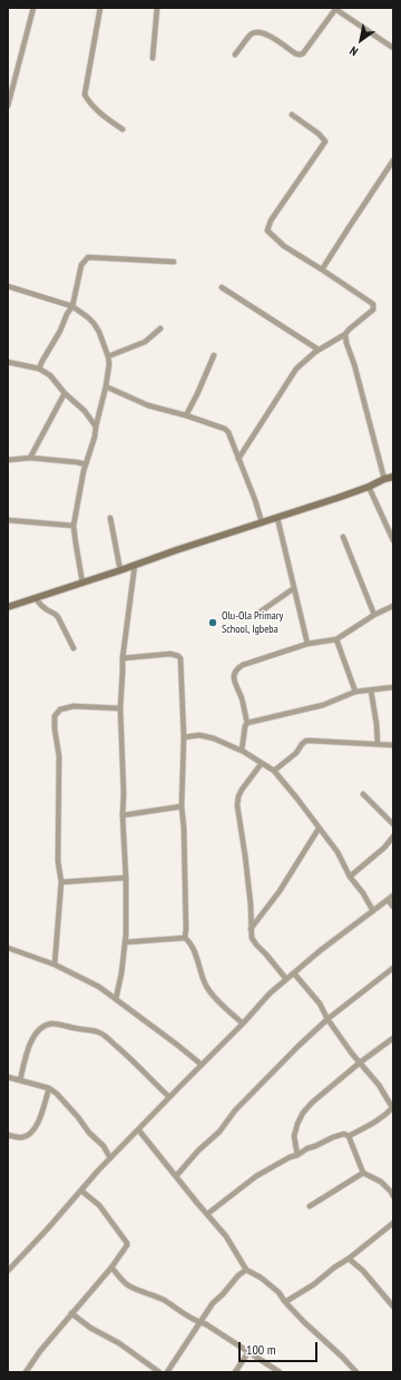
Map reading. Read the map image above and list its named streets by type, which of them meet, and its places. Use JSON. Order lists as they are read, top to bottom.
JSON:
{
  "places": ["Olu-Ola Primary School, Igbeba"],
  "scale_bar": "100 m",
  "north": "bottom left"
}
